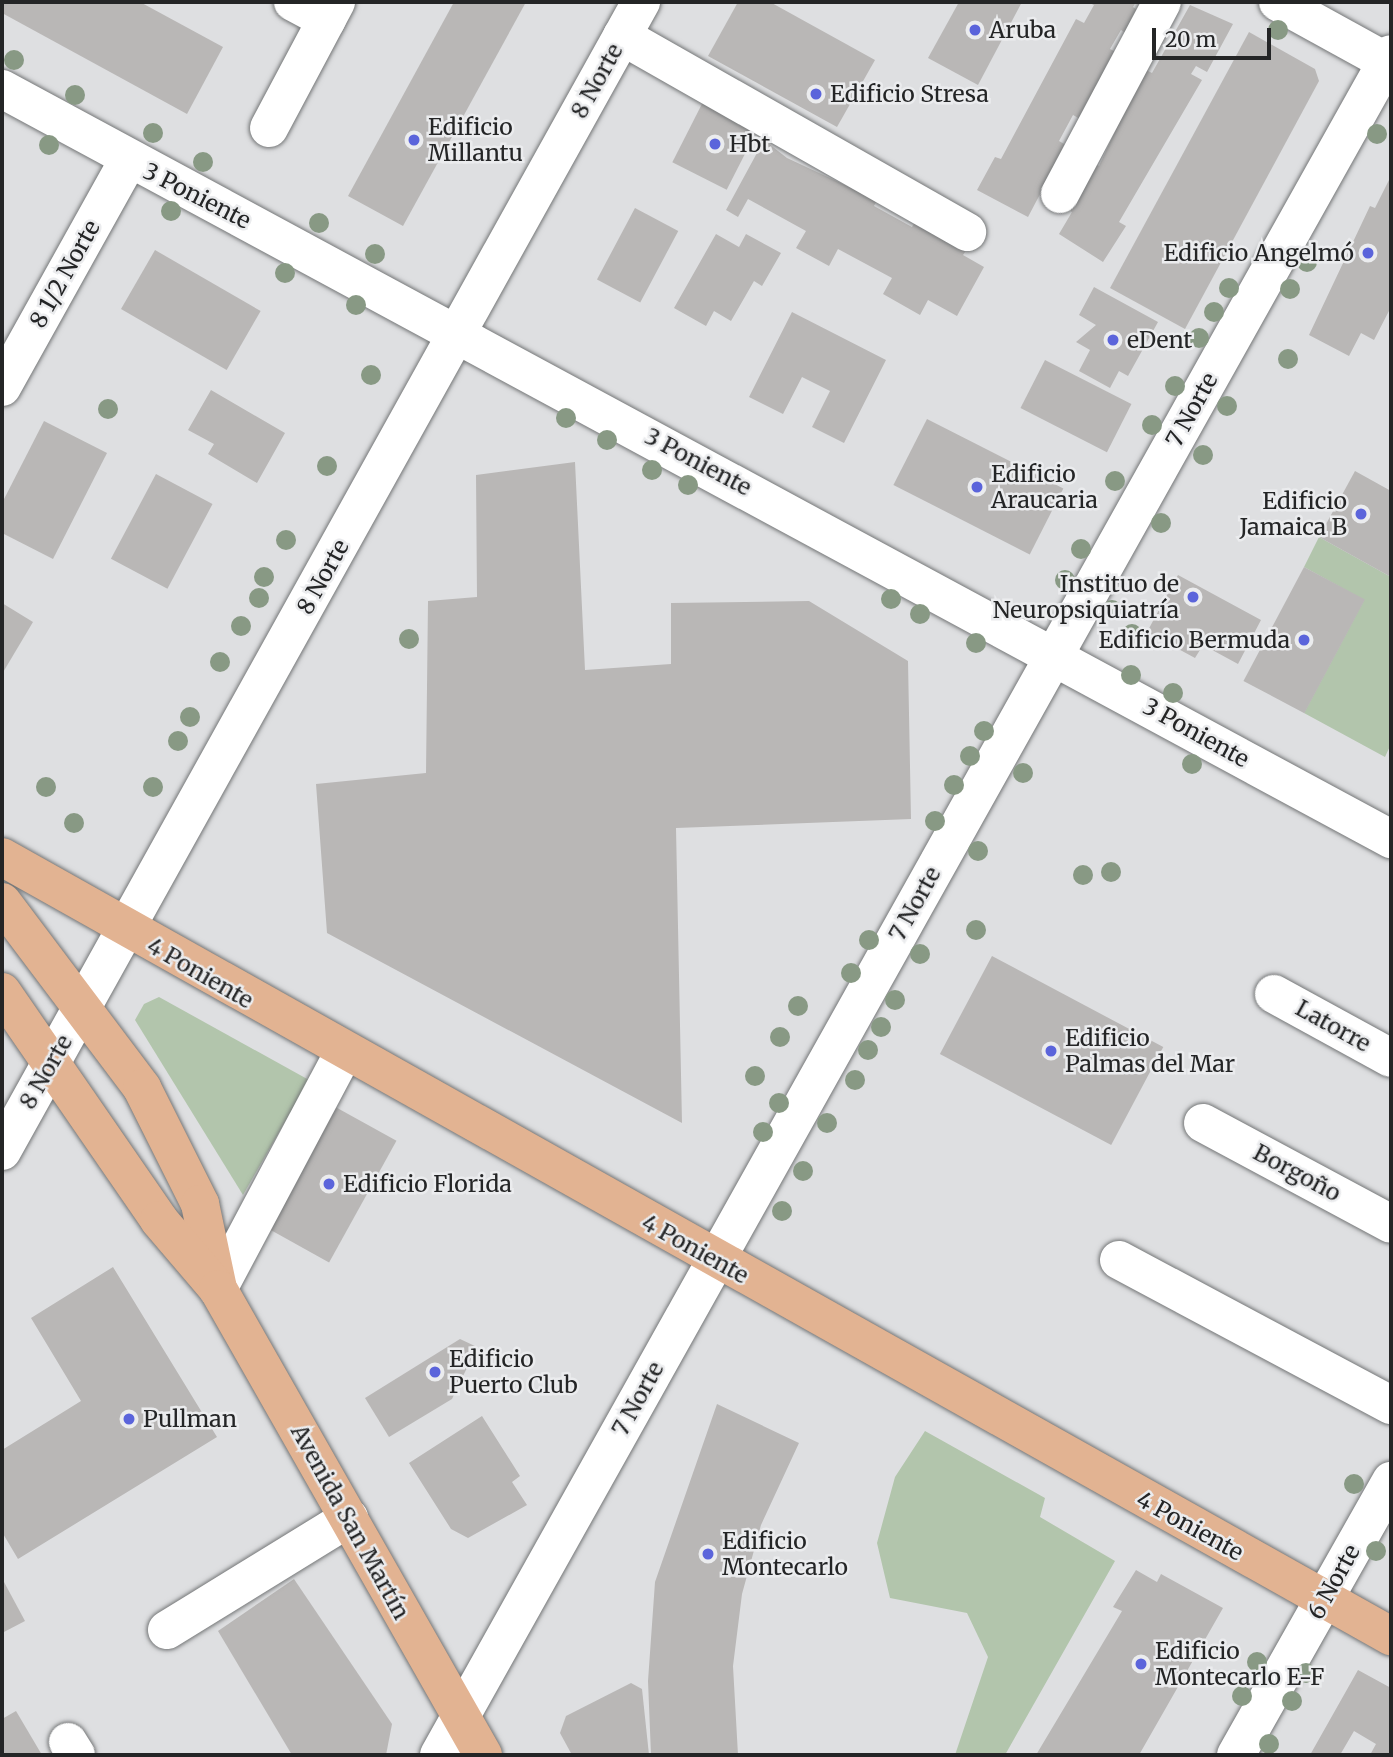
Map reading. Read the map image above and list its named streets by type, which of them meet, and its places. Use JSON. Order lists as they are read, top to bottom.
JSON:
{
  "streets": {
    "main road": ["4 Poniente", "Avenida San Martín"],
    "street": [
      "8 Norte",
      "3 Poniente",
      "8 1/2 Norte",
      "7 Norte",
      "Latorre",
      "Borgoño",
      "6 Norte"
    ]
  },
  "crossings": [
    ["8 Norte", "3 Poniente"],
    ["8 Norte", "4 Poniente"],
    ["8 Norte", "Avenida San Martín"],
    ["3 Poniente", "8 1/2 Norte"],
    ["3 Poniente", "7 Norte"],
    ["7 Norte", "4 Poniente"],
    ["7 Norte", "Avenida San Martín"],
    ["4 Poniente", "6 Norte"]
  ],
  "places": [
    "Aruba",
    "Edificio Stresa",
    "Edificio Millantu",
    "Hbt",
    "Edificio Angelmó",
    "eDent",
    "Edificio Araucaria",
    "Edificio Jamaica B",
    "Instituo de Neuropsiquiatría",
    "Edificio Bermuda",
    "Edificio Palmas del Mar",
    "Edificio Florida",
    "Edificio Puerto Club",
    "Pullman",
    "Edificio Montecarlo",
    "Edificio Montecarlo E-F"
  ],
  "scale_bar": "20 m"
}
